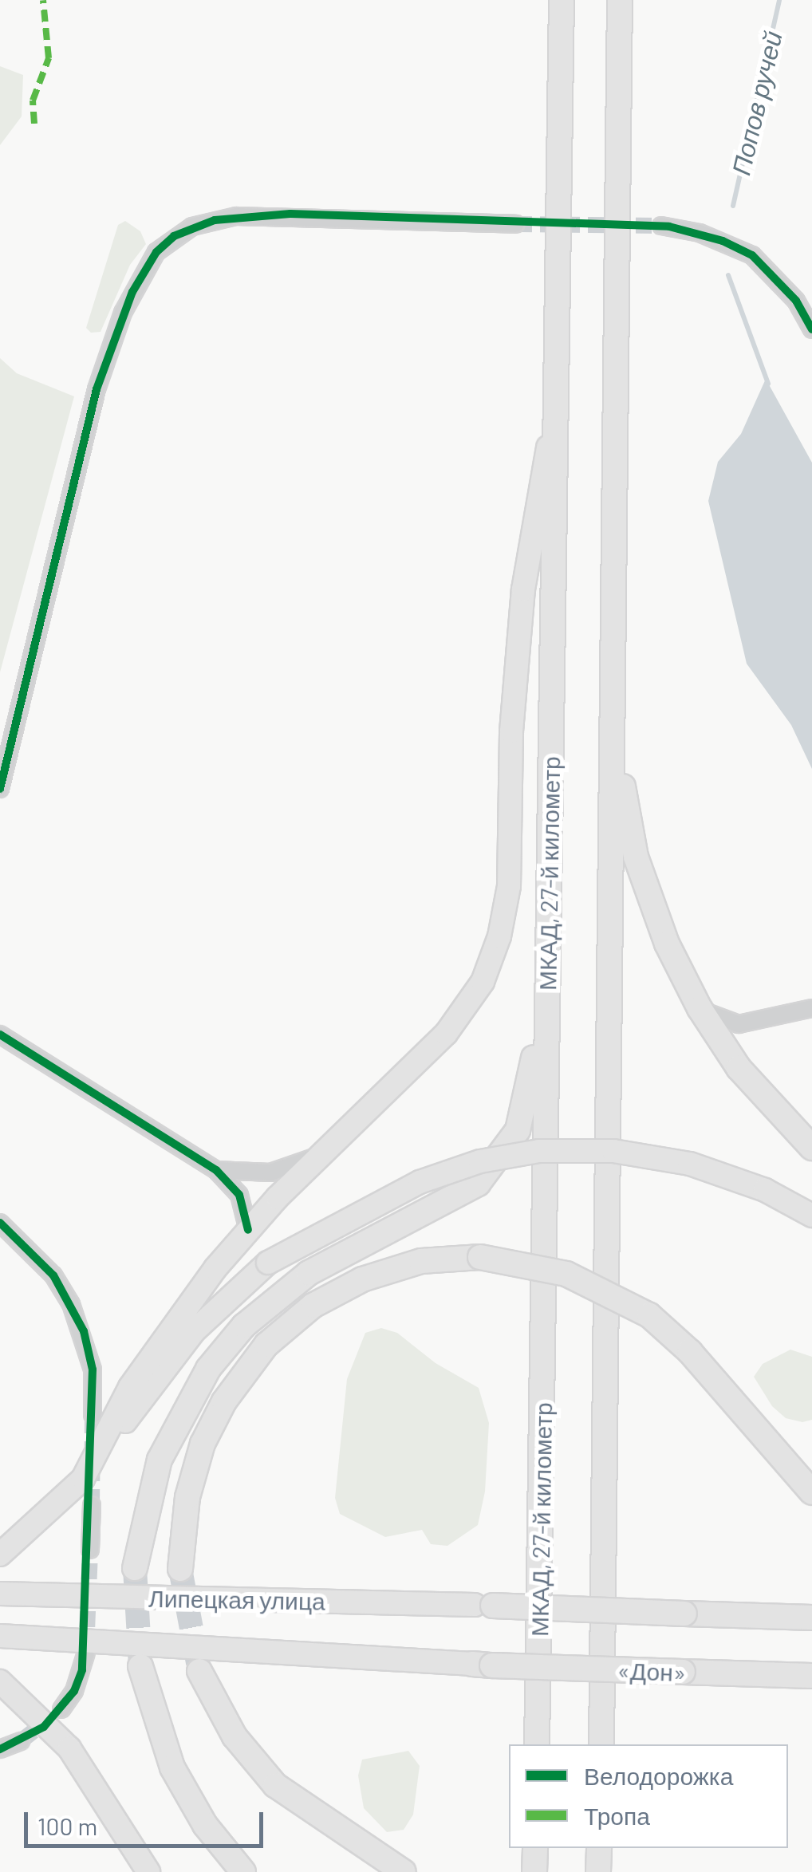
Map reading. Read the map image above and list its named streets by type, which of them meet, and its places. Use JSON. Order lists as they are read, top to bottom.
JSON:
{
  "streets": {
    "highway": ["МКАД, 27-й километр", "«Дон»"],
    "main road": ["Липецкая улица"]
  },
  "crossings": [
    ["Липецкая улица", "«Дон»"]
  ],
  "water": ["Попов ручей"],
  "legend": ["Велодорожка", "Тропа"],
  "scale_bar": "100 m"
}
